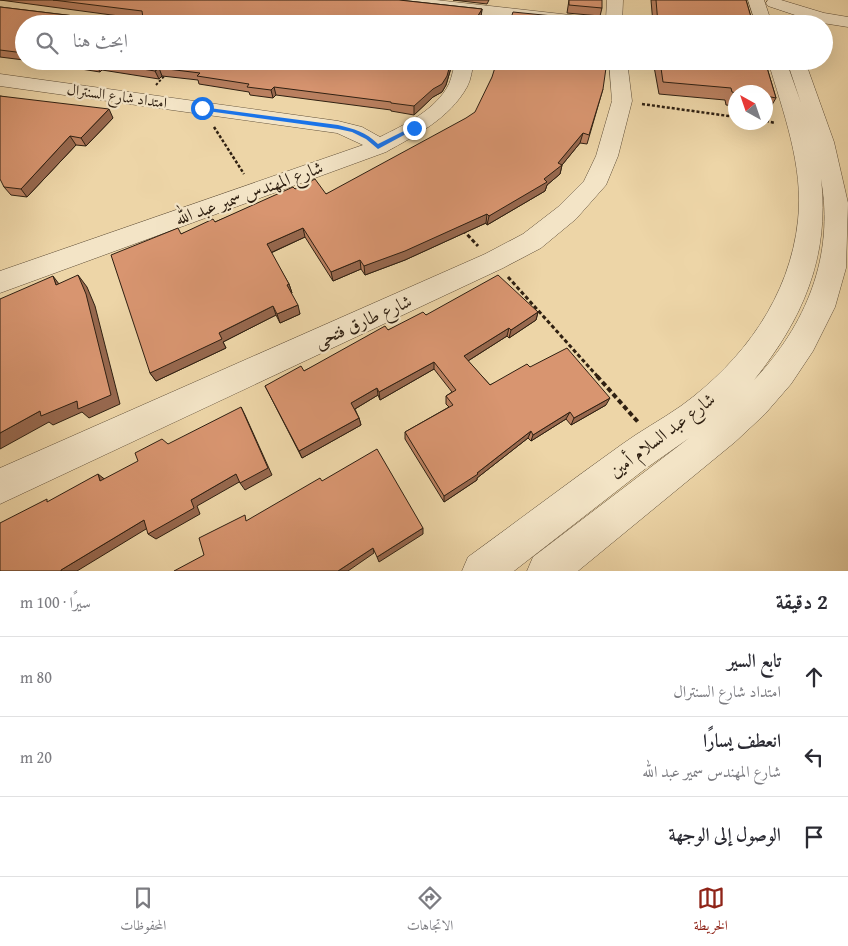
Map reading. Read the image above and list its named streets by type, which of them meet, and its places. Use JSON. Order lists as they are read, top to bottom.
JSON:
{
  "streets": {
    "street": [
      "امتداد شارع السنترال",
      "شارع المهندس سمير عبد الله",
      "شارع طارق فتحى",
      "شارع عبد السلام أمين"
    ]
  },
  "crossings": [
    ["امتداد شارع السنترال", "شارع المهندس سمير عبد الله"]
  ],
  "north": "top left",
  "page": {
    "search": "ابحث هنا",
    "heading": ["2 دقيقة", "سيرًا · 100 m"],
    "list": [
      ["تابع السير", "امتداد شارع السنترال", "80 m"],
      ["انعطف يسارًا", "شارع المهندس سمير عبد الله", "20 m"],
      "الوصول إلى الوجهة"
    ],
    "nav": ["الخريطة", "الاتجاهات", "المحفوظات"]
  }
}
